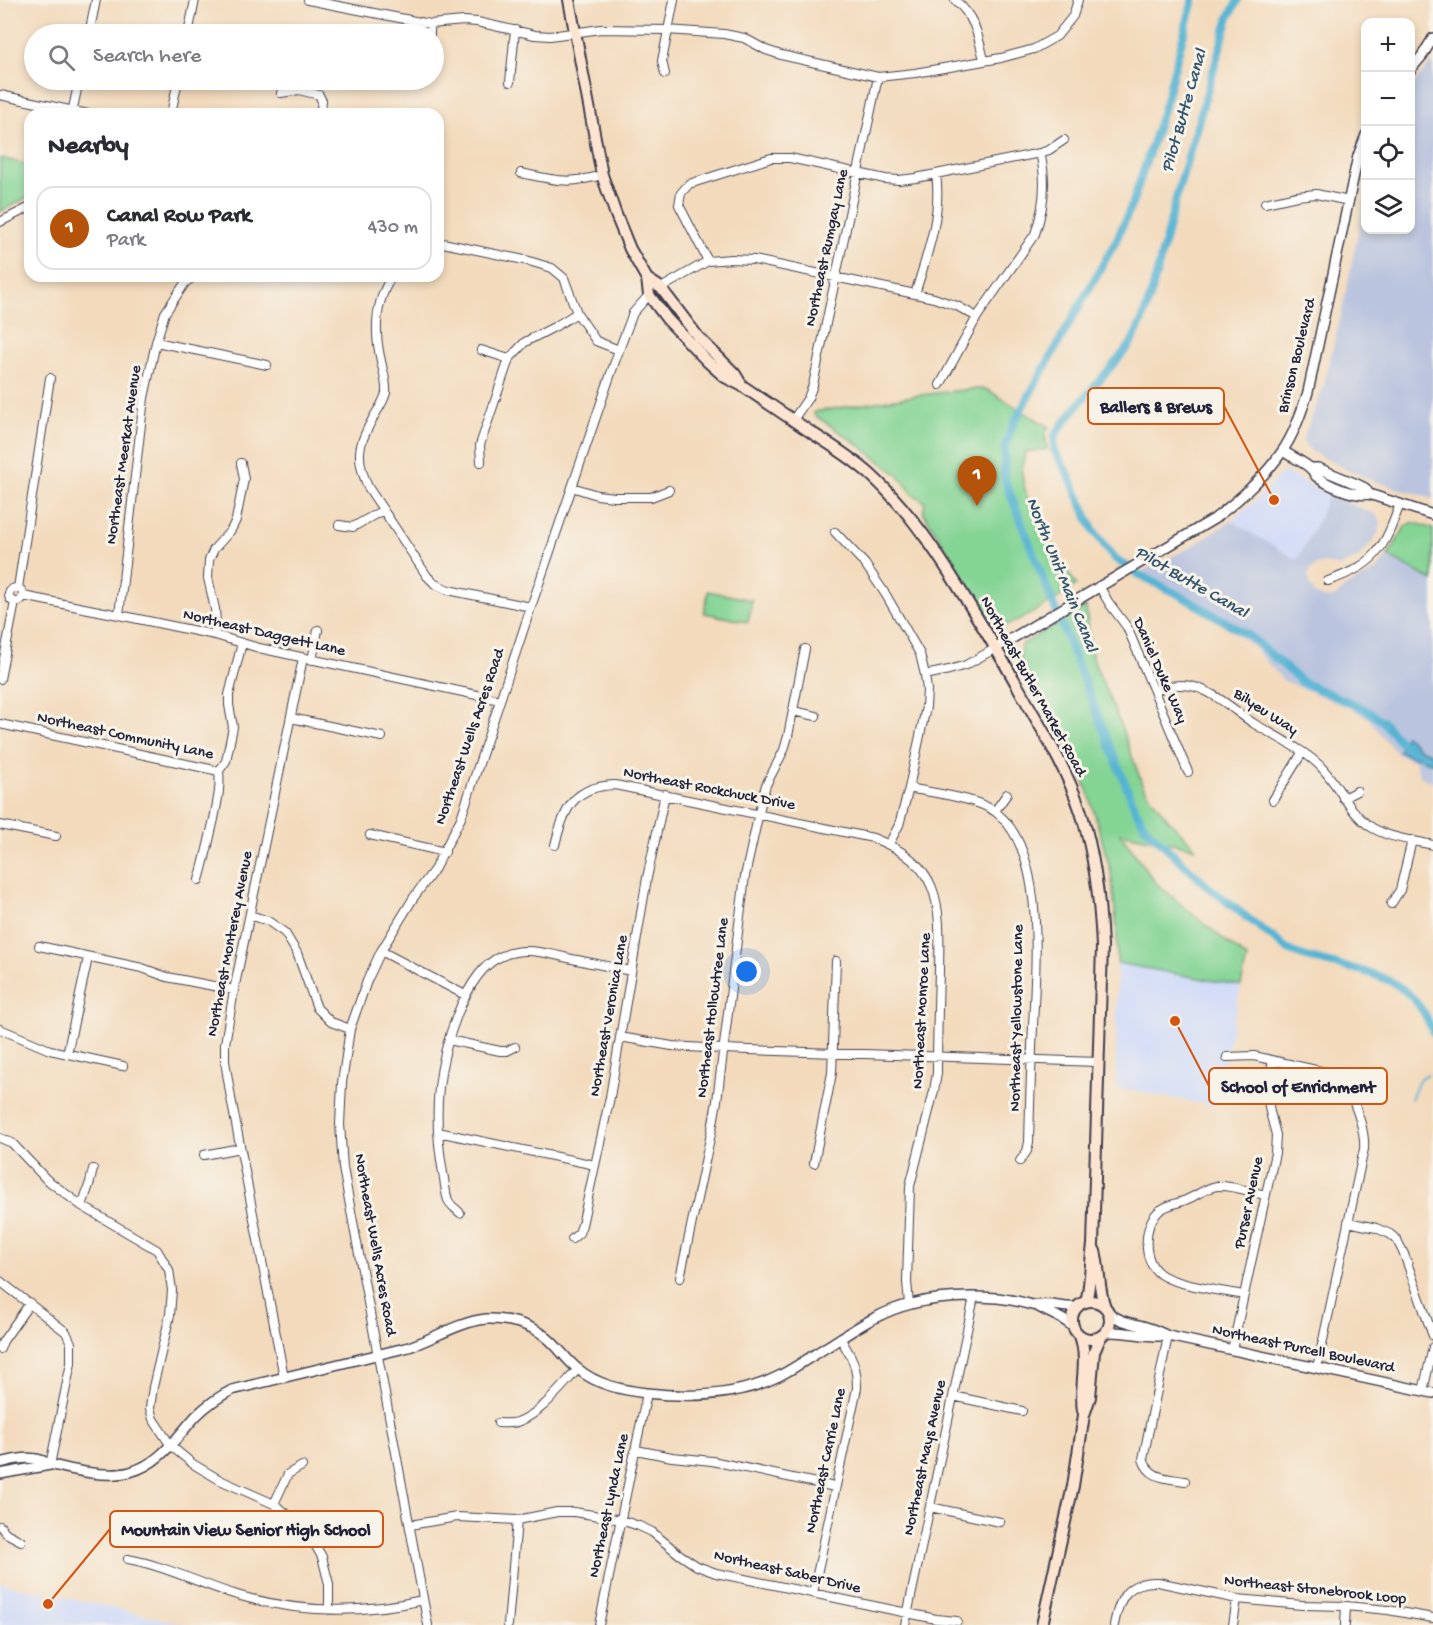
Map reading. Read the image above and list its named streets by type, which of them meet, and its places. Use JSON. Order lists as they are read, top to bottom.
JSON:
{
  "streets": {
    "main road": ["Northeast Butler Market Road"],
    "street": [
      "Northeast Rumgay Lane",
      "Brinson Boulevard",
      "Northeast Meerkat Avenue",
      "Northeast Daggett Lane",
      "Daniel Duke Way",
      "Bilyeu Way",
      "Northeast Community Lane",
      "Northeast Wells Acres Road",
      "Northeast Rockchuck Drive",
      "Northeast Monterey Avenue",
      "Northeast Hollowtree Lane",
      "Northeast Monroe Lane",
      "Northeast Veronica Lane",
      "Northeast Yellowstone Lane",
      "Purser Avenue",
      "Northeast Purcell Boulevard",
      "Northeast Mays Avenue",
      "Northeast Carrie Lane",
      "Northeast Lynda Lane",
      "Northeast Saber Drive",
      "Northeast Stonebrook Loop"
    ]
  },
  "crossings": [
    ["Northeast Rumgay Lane", "Northeast Butler Market Road"],
    ["Brinson Boulevard", "Daniel Duke Way"],
    ["Brinson Boulevard", "Northeast Butler Market Road"],
    ["Northeast Meerkat Avenue", "Northeast Daggett Lane"],
    ["Northeast Daggett Lane", "Northeast Community Lane"],
    ["Northeast Daggett Lane", "Northeast Wells Acres Road"],
    ["Northeast Daggett Lane", "Northeast Monterey Avenue"],
    ["Daniel Duke Way", "Bilyeu Way"],
    ["Northeast Butler Market Road", "Northeast Wells Acres Road"],
    ["Northeast Butler Market Road", "Northeast Purcell Boulevard"],
    ["Northeast Wells Acres Road", "Northeast Saber Drive"],
    ["Northeast Rockchuck Drive", "Northeast Hollowtree Lane"],
    ["Northeast Rockchuck Drive", "Northeast Monroe Lane"],
    ["Northeast Rockchuck Drive", "Northeast Veronica Lane"],
    ["Purser Avenue", "Northeast Purcell Boulevard"],
    ["Northeast Mays Avenue", "Northeast Saber Drive"],
    ["Northeast Carrie Lane", "Northeast Saber Drive"],
    ["Northeast Lynda Lane", "Northeast Saber Drive"]
  ],
  "water": ["Pilot Butte Canal", "North Unit Main Canal"],
  "places": ["Ballers & Brews", "School of Enrichment", "Mountain View Senior High School"],
  "page": {
    "map_buttons": ["+", "−"],
    "search": "Search here",
    "heading": "Nearby",
    "list": [
      {
        "mark": "1",
        "name": "Canal Row Park",
        "note": "Park",
        "value": "430 m"
      }
    ],
    "pins": "1"
  }
}
